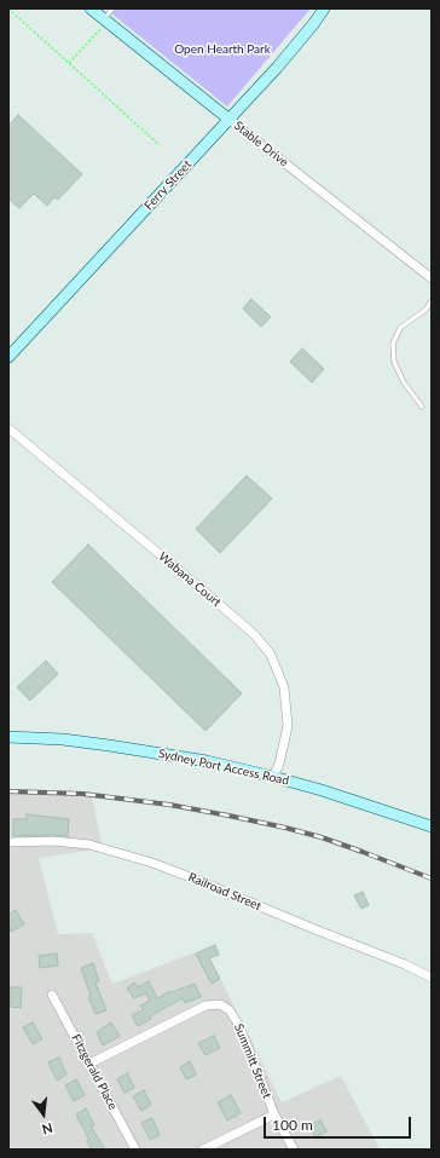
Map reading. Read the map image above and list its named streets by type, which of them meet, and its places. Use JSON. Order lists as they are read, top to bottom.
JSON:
{
  "streets": {
    "street": [
      "Stable Drive",
      "Ferry Street",
      "Wabana Court",
      "Sydney Port Access Road",
      "Railroad Street",
      "Summitt Street",
      "Fitzgerald Place"
    ]
  },
  "crossings": [
    ["Stable Drive", "Ferry Street"],
    ["Wabana Court", "Sydney Port Access Road"],
    ["Summitt Street", "Fitzgerald Place"]
  ],
  "parks": ["Open Hearth Park"],
  "scale_bar": "100 m",
  "north": "bottom"
}
